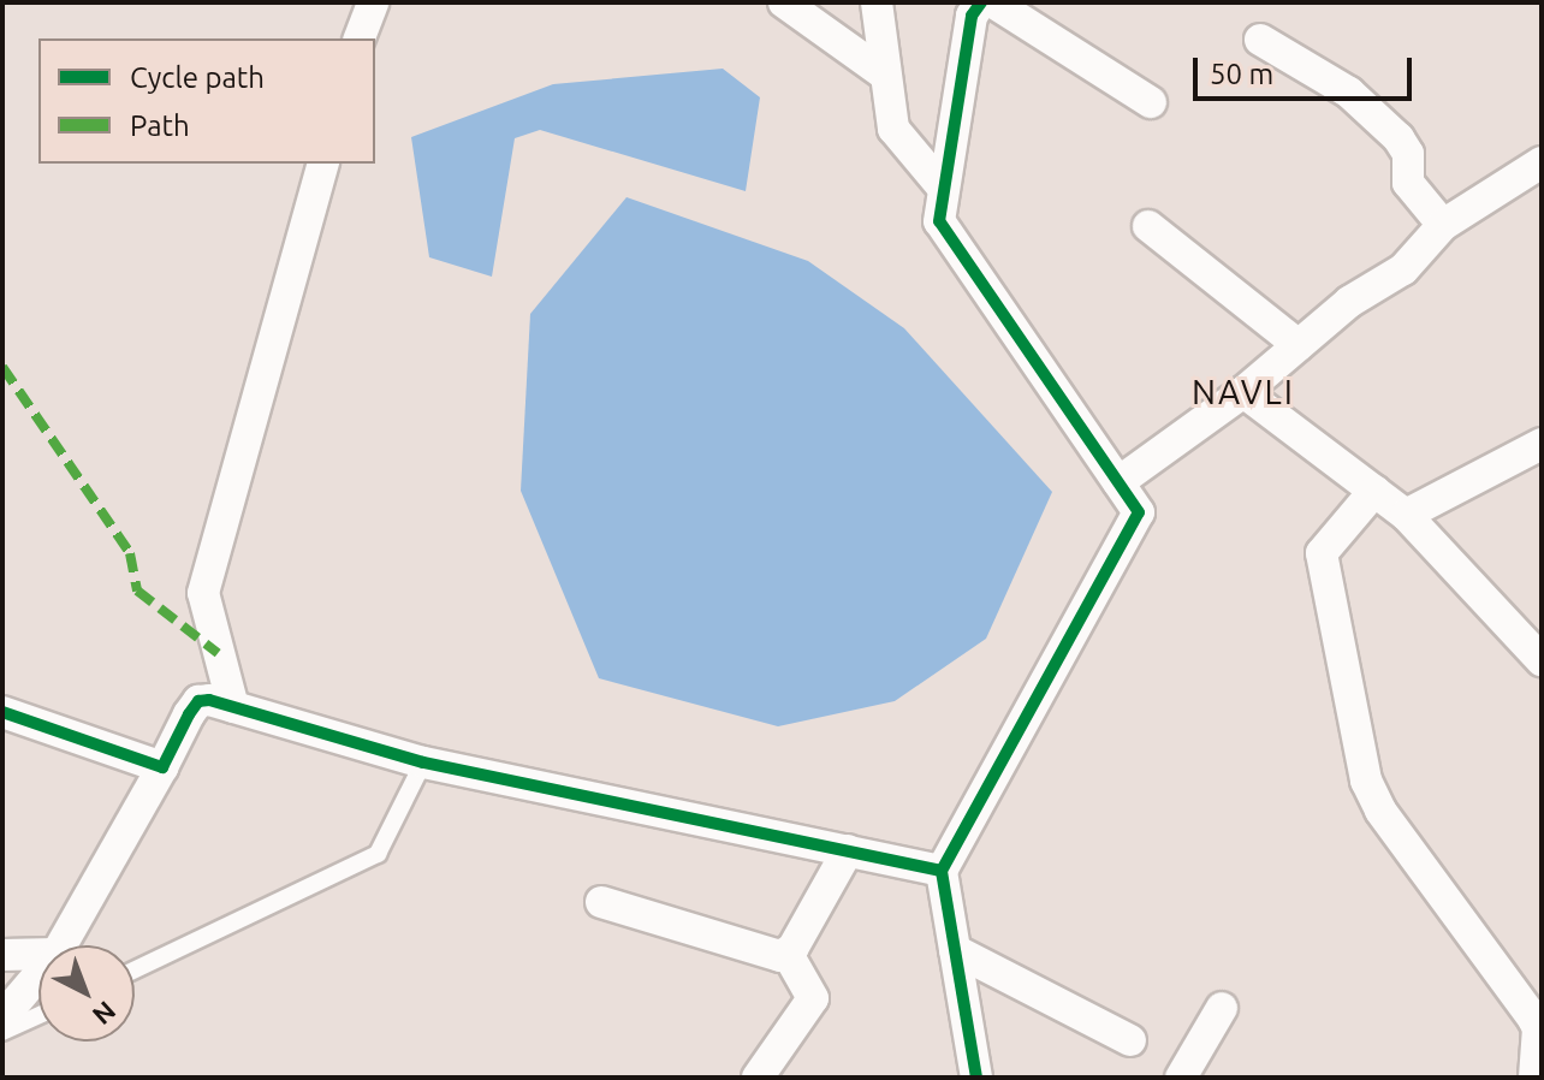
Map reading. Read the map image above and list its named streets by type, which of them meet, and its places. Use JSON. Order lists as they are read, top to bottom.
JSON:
{
  "districts": ["NAVLI"],
  "legend": ["Cycle path", "Path"],
  "scale_bar": "50 m",
  "north": "bottom right"
}
